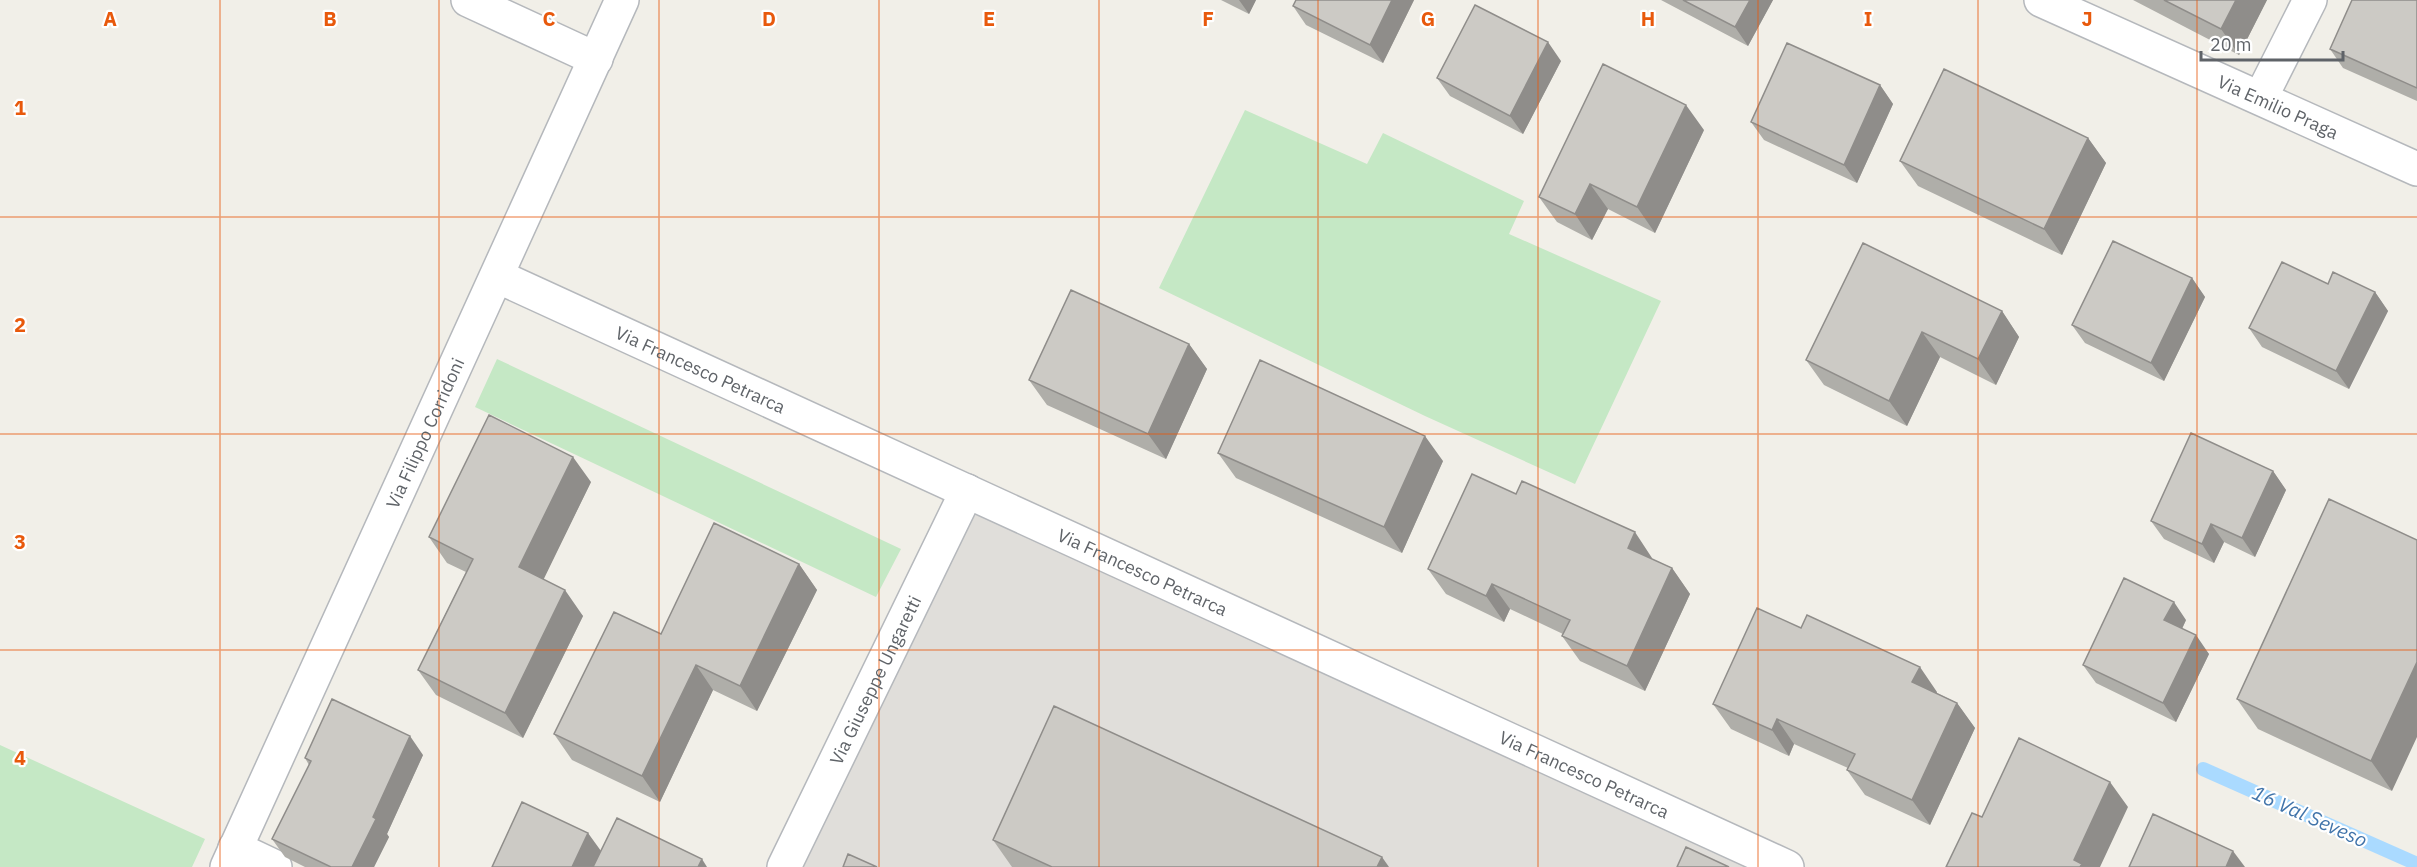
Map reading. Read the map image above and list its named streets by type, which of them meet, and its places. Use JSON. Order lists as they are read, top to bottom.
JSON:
{
  "streets": {
    "street": [
      "Via Emilio Praga",
      "Via Francesco Petrarca",
      "Via Filippo Corridoni",
      "Via Giuseppe Ungaretti"
    ]
  },
  "crossings": [
    ["Via Francesco Petrarca", "Via Filippo Corridoni"],
    ["Via Francesco Petrarca", "Via Giuseppe Ungaretti"]
  ],
  "water": ["16 Val Seveso"],
  "scale_bar": "20 m",
  "grid": {
    "columns": [
      "A",
      "B",
      "C",
      "D",
      "E",
      "F",
      "G",
      "H",
      "I",
      "J"
    ],
    "rows": [
      "1",
      "2",
      "3",
      "4"
    ]
  }
}
